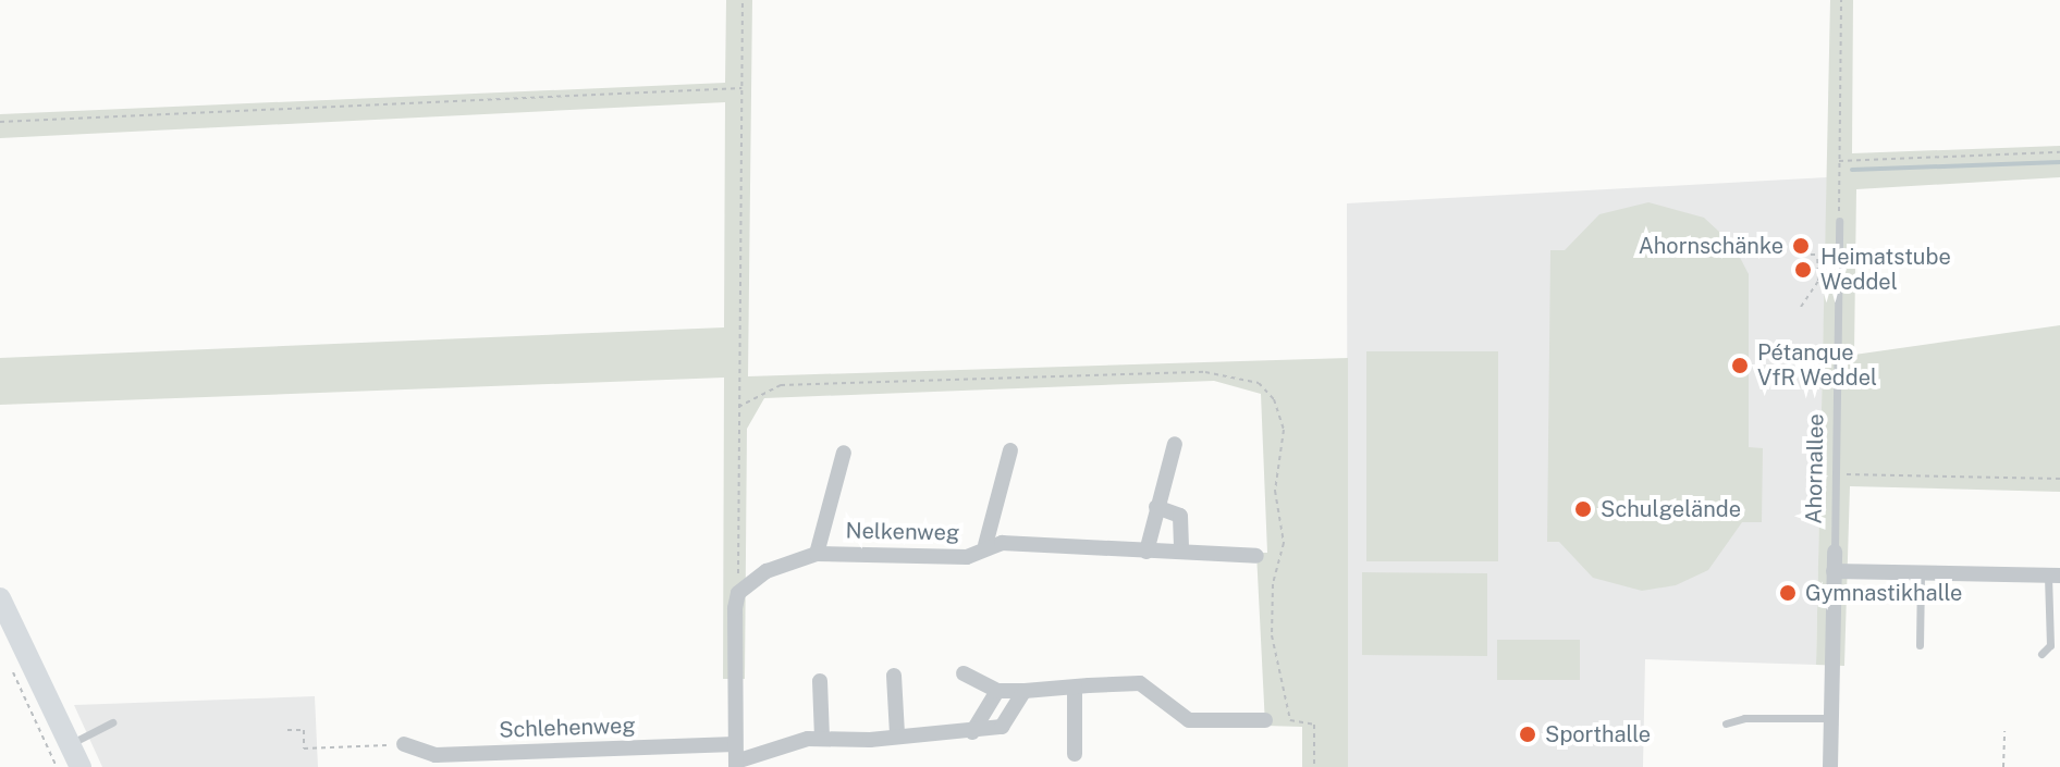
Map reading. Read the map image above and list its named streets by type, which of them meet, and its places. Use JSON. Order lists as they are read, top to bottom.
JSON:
{
  "streets": {
    "street": ["Ahornallee", "Nelkenweg", "Schlehenweg"]
  },
  "places": [
    "Ahornschänke",
    "Heimatstube Weddel",
    "Pétanque VfR Weddel",
    "Schulgelände",
    "Gymnastikhalle",
    "Sporthalle"
  ]
}
